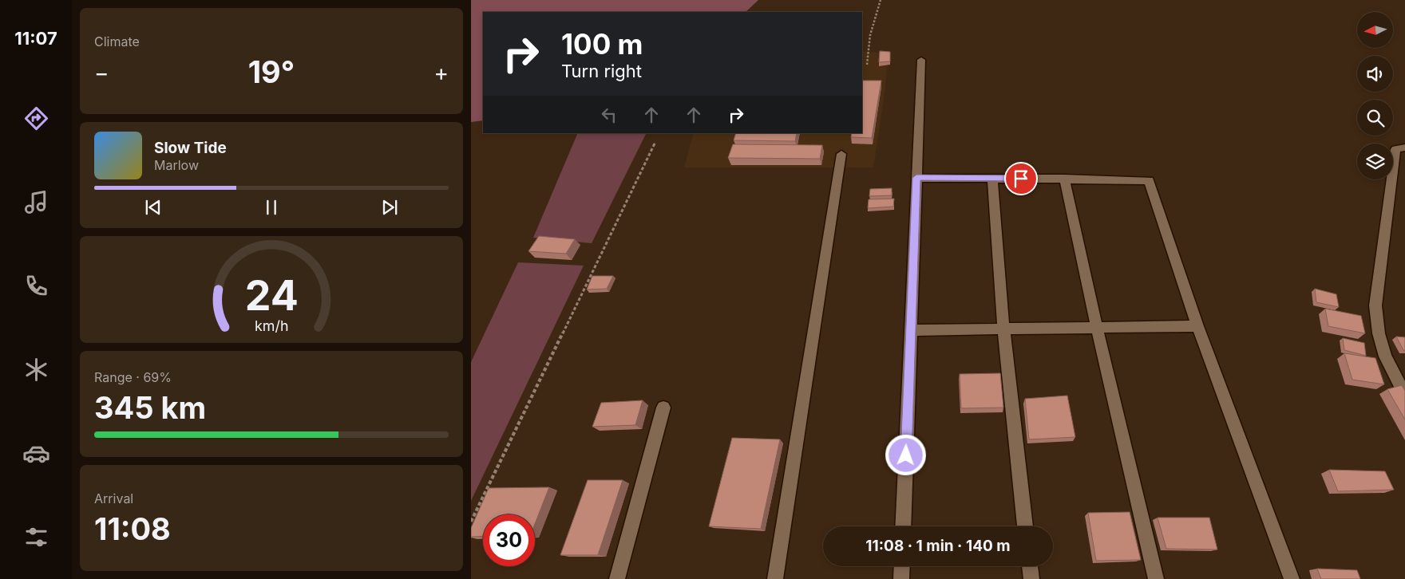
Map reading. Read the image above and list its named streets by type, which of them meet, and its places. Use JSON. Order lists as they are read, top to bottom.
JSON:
{
  "north": "left",
  "page": {
    "tabs": "11:07",
    "tile": [
      "Climate",
      ["Range · 69%", "345 km"],
      ["Arrival", "11:08"]
    ],
    "turn": ["100 m", "Turn right"],
    "heat": ["−", "19°", "+"],
    "song": ["Slow Tide", "Marlow"],
    "limit": "30",
    "trip": "11:08 · 1 min · 140 m",
    "gauge": ["24", "km/h"]
  }
}
